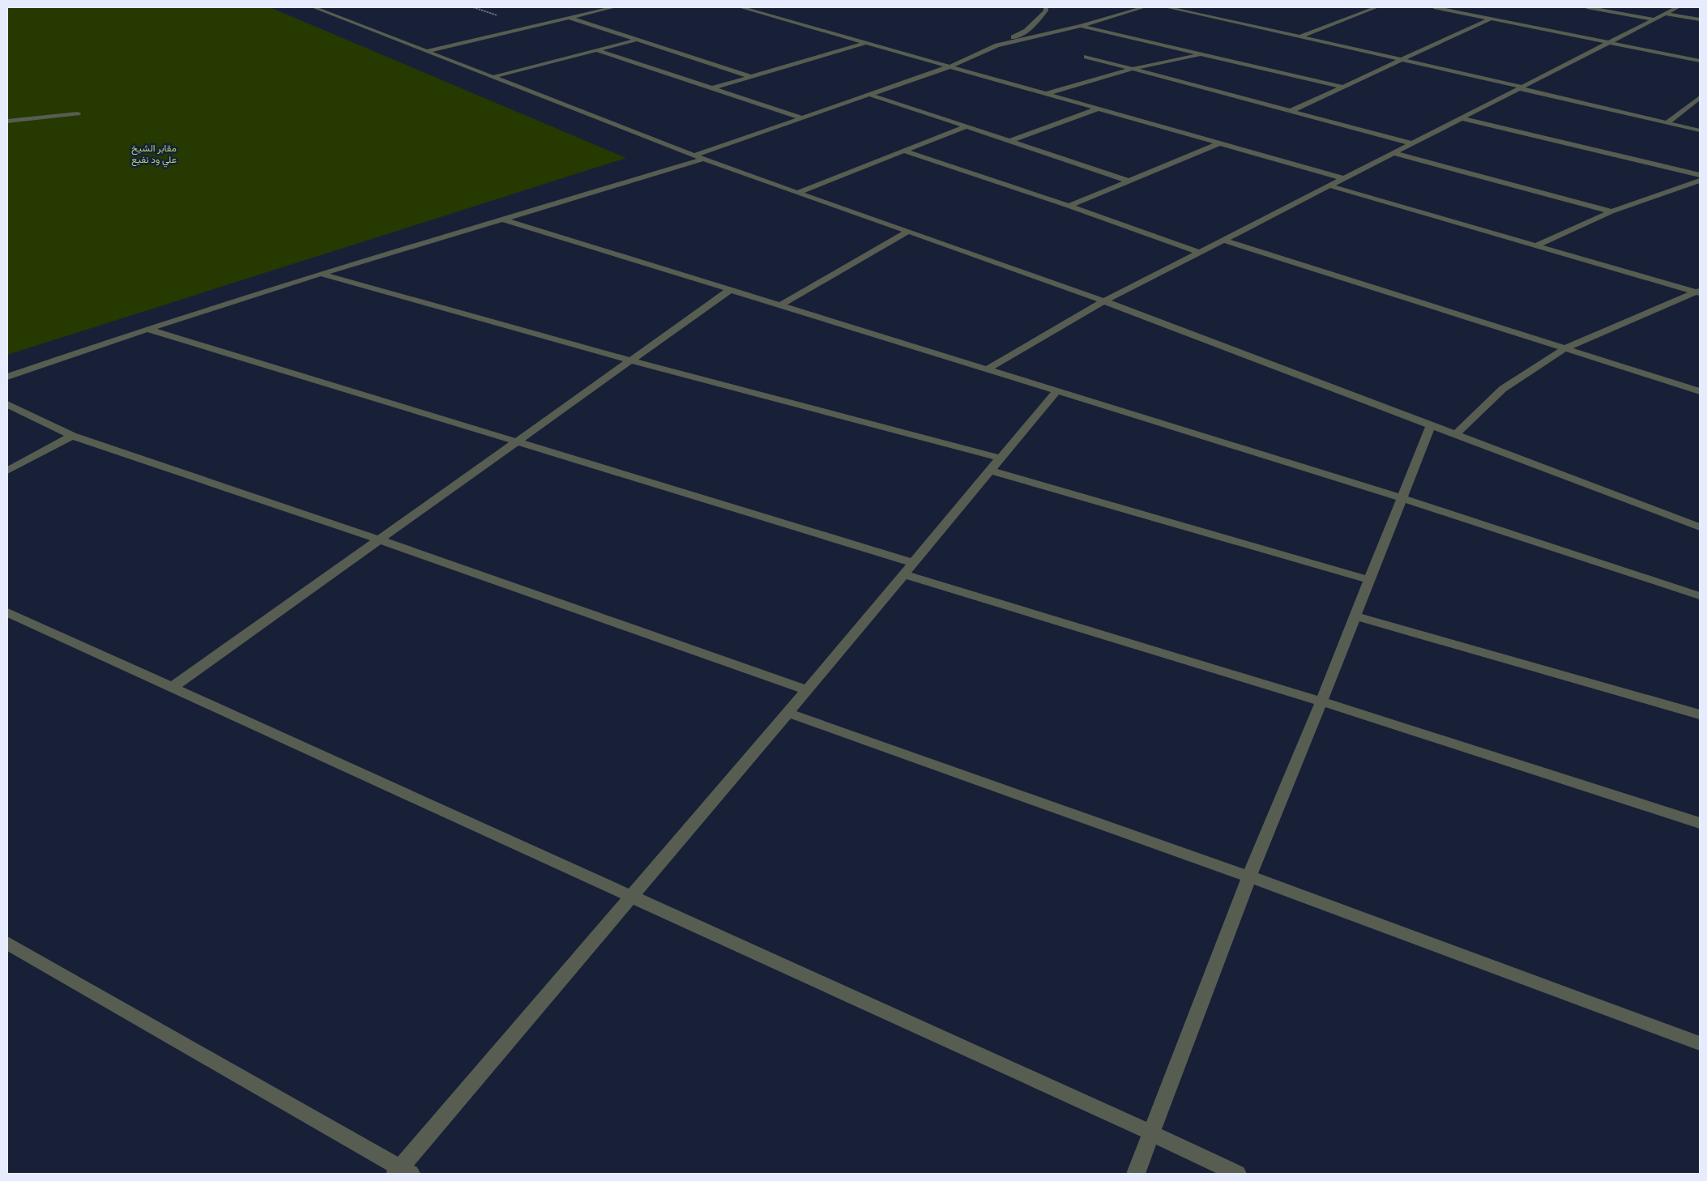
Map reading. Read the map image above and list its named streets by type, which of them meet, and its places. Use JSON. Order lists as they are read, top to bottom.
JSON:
{
  "parks": ["مقابر الشيخ علي ود نفيع"]
}
